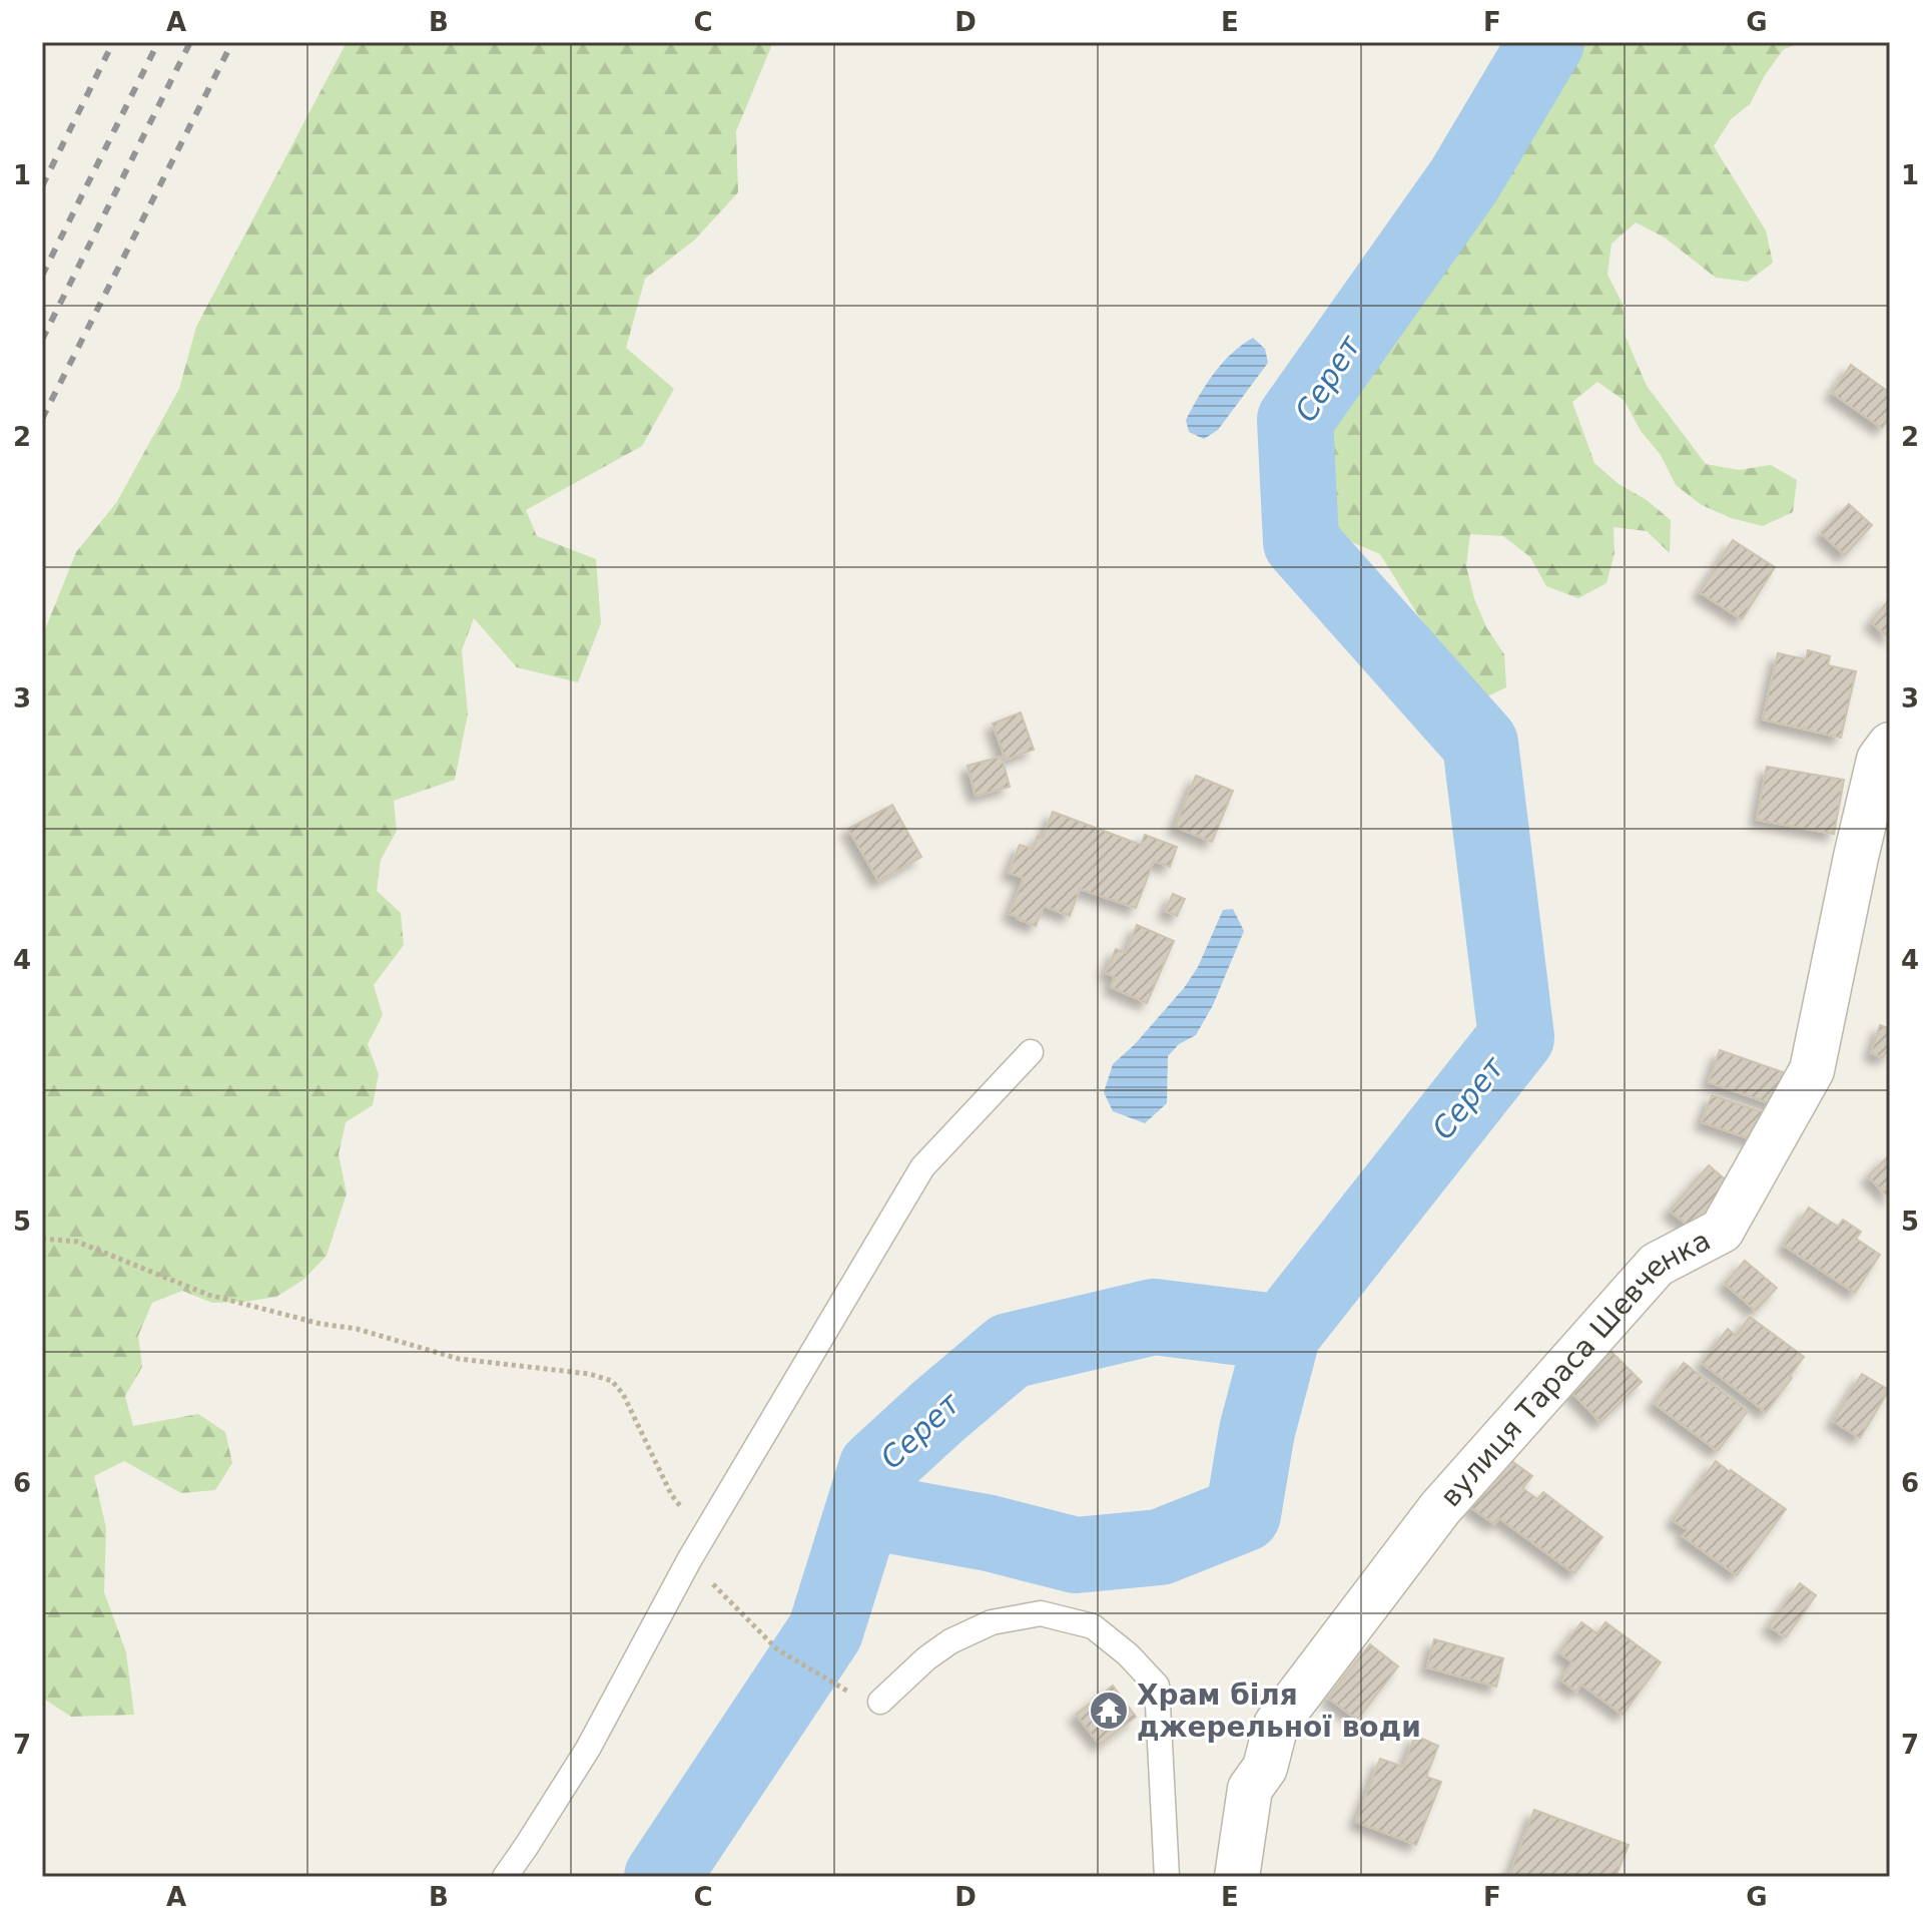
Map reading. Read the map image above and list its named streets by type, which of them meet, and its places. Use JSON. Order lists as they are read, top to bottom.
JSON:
{
  "streets": {
    "street": ["вулиця Тараса Шевченка"]
  },
  "water": ["Серет"],
  "places": {
    "temple": ["Храм біля джерельної води"]
  },
  "grid": {
    "columns": [
      "A",
      "B",
      "C",
      "D",
      "E",
      "F",
      "G"
    ],
    "rows": [
      "1",
      "2",
      "3",
      "4",
      "5",
      "6",
      "7"
    ]
  }
}
